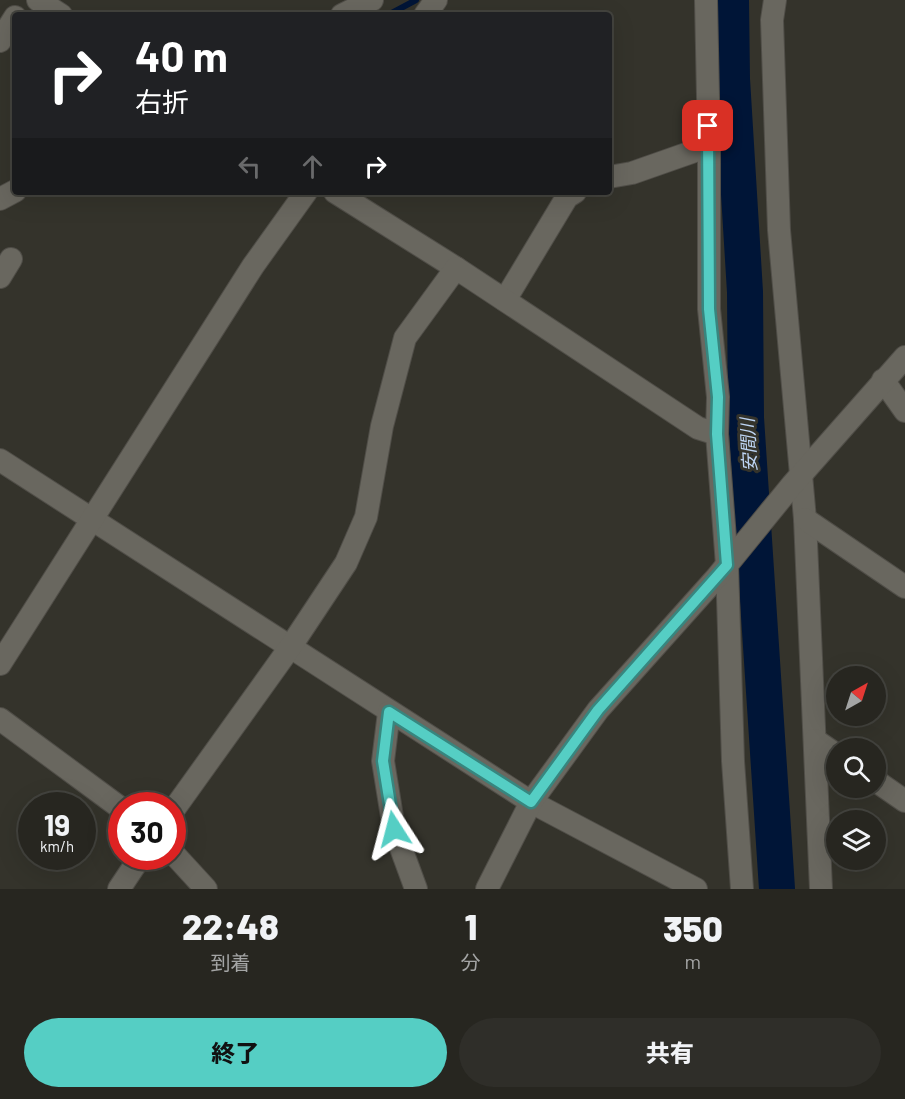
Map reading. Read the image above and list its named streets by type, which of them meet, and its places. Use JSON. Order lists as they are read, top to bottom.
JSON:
{
  "water": ["安間川"],
  "north": "top right",
  "page": {
    "turn": ["40 m", "右折"],
    "speed": "19 km/h",
    "limit": "30",
    "eta": [
      "22:48",
      "到着",
      "1",
      "分",
      "350",
      "m"
    ],
    "buttons": ["終了", "共有"]
  }
}
